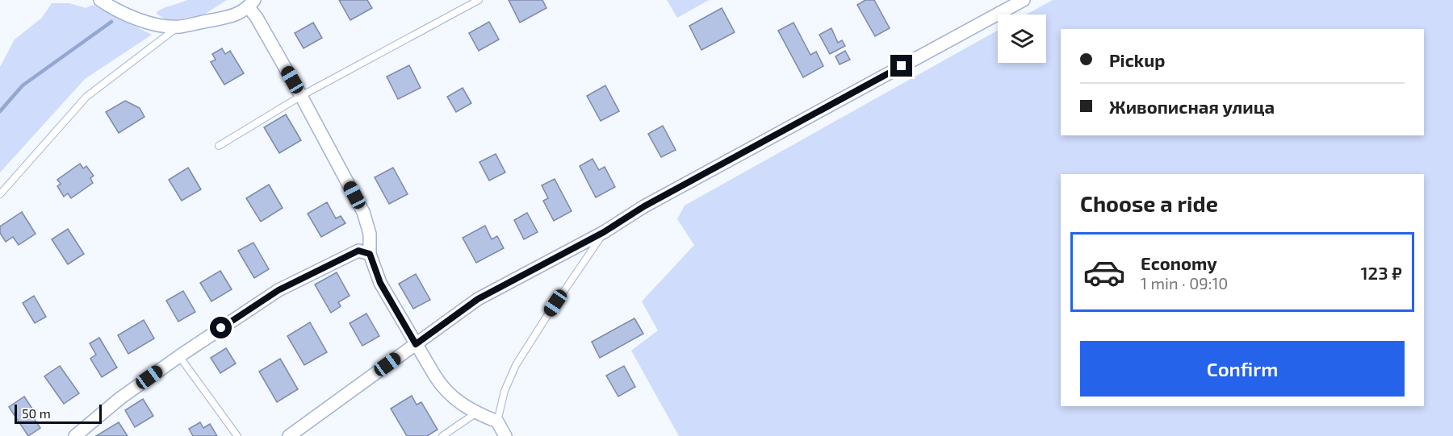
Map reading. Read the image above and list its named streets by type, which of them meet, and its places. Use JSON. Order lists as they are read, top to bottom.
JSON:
{
  "scale_bar": "50 m",
  "page": {
    "banner": ["Pickup", "Живописная улица"],
    "heading": "Choose a ride",
    "list": [
      {
        "name": "Economy",
        "note": "1 min · 09:10",
        "value": "123 ₽"
      }
    ],
    "buttons": "Confirm",
    "scale": "50 m"
  }
}
